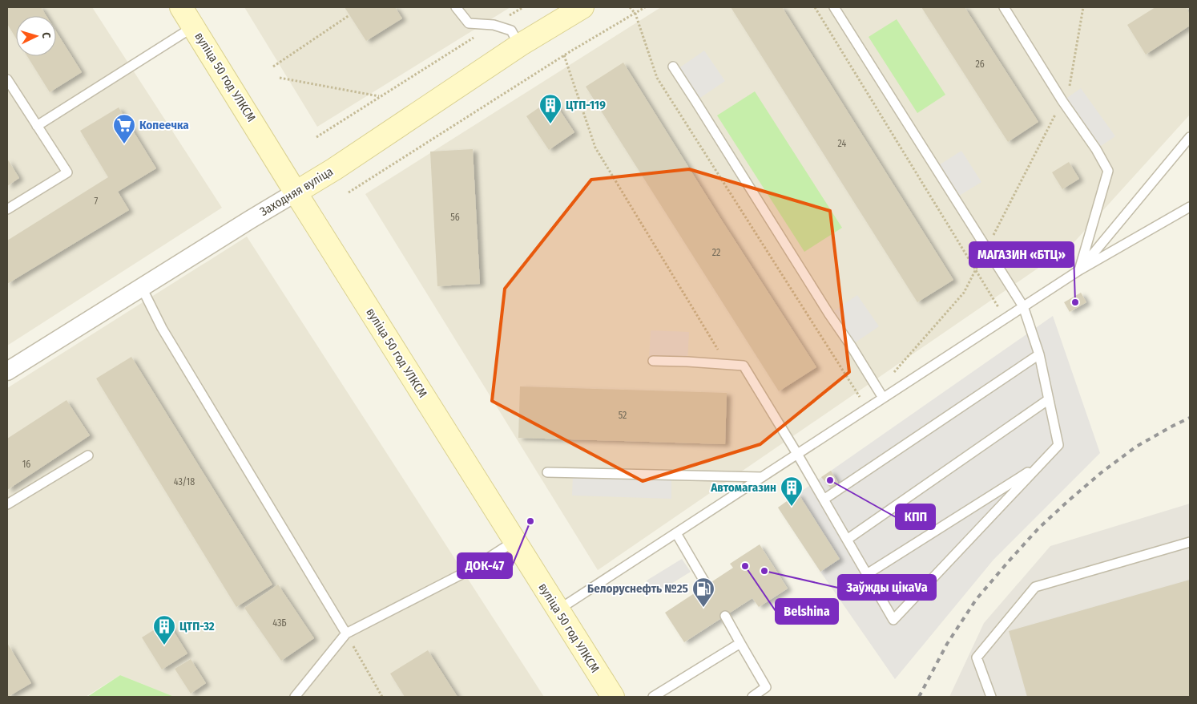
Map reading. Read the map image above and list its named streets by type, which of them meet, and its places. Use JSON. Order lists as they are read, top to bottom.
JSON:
{
  "streets": {
    "main road": ["вуліца 50 год УЛКСМ", "Заходняя вуліца"]
  },
  "crossings": [
    ["вуліца 50 год УЛКСМ", "Заходняя вуліца"]
  ],
  "places": {
    "building": ["ЦТП-119", "Автомагазин", "ЦТП-32"],
    "supermarket": ["Копеечка"],
    "other": [
      "МАГАЗИН «БТЦ»",
      "КПП",
      "ДОК-47",
      "Belshina",
      "Заўжды цікаVа"
    ],
    "fuel station": ["Белоруснефть №25"]
  },
  "house_numbers": [
    "26",
    "24",
    "7",
    "56",
    "22",
    "52",
    "16",
    "43/18",
    "43Б"
  ],
  "north": "right"
}
